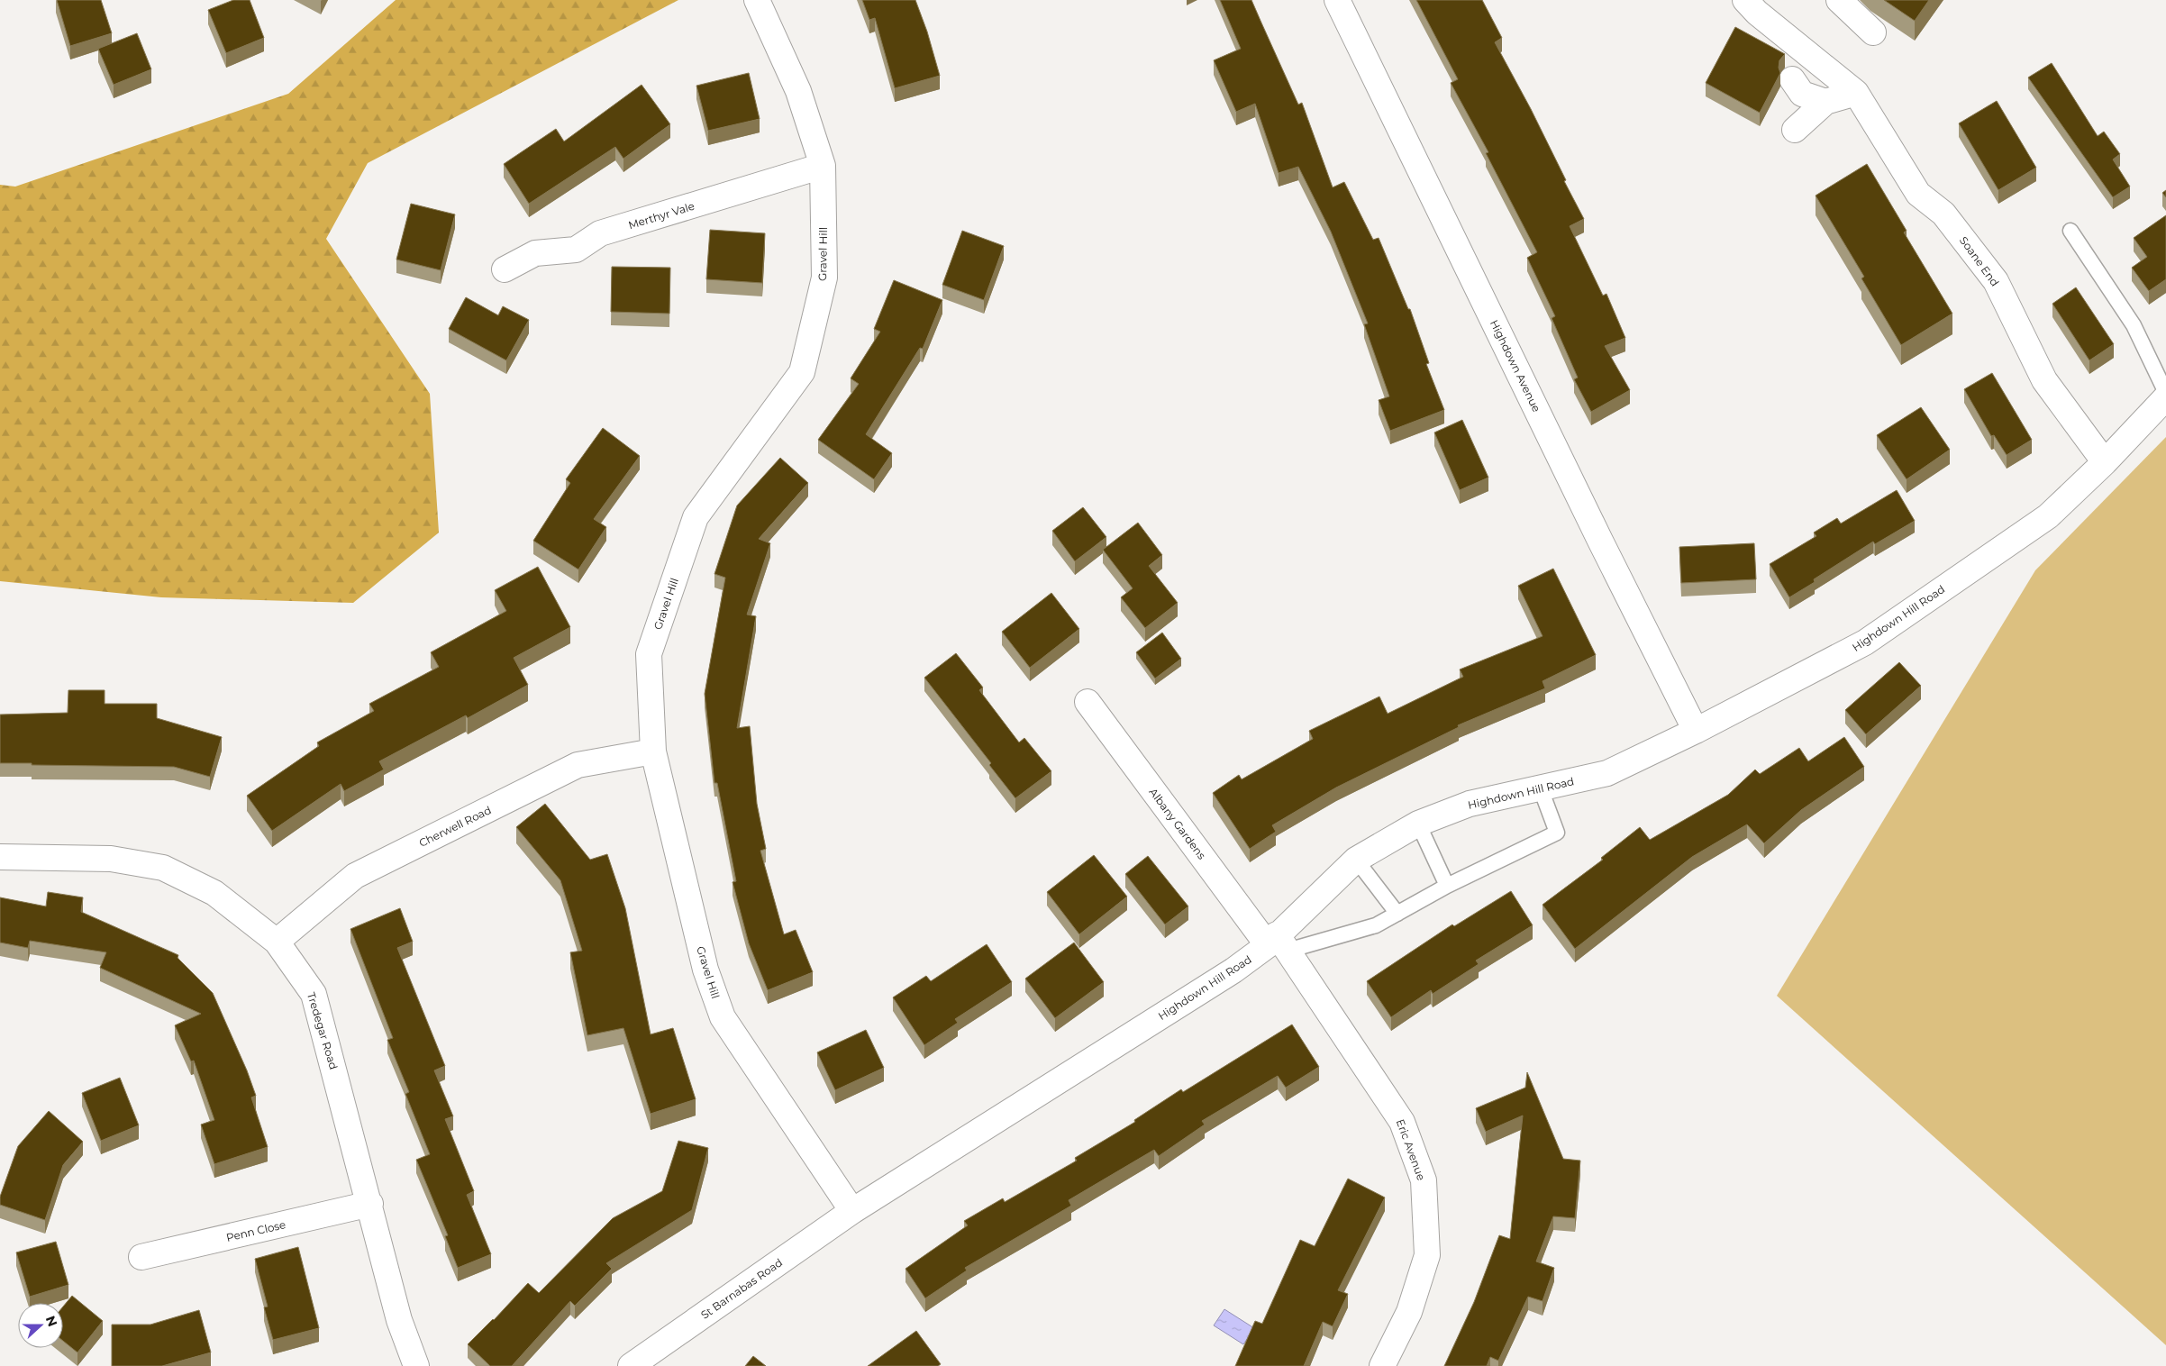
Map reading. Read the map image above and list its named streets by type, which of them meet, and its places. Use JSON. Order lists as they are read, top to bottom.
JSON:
{
  "streets": {
    "street": [
      "Merthyr Vale",
      "Gravel Hill",
      "Soane End",
      "Highdown Avenue",
      "Highdown Hill Road",
      "Albany Gardens",
      "Cherwell Road",
      "Tredegar Road",
      "Eric Avenue",
      "Penn Close",
      "St Barnabas Road"
    ]
  },
  "crossings": [
    ["Merthyr Vale", "Gravel Hill"],
    ["Gravel Hill", "Highdown Hill Road"],
    ["Gravel Hill", "Cherwell Road"],
    ["Gravel Hill", "St Barnabas Road"],
    ["Soane End", "Highdown Hill Road"],
    ["Highdown Avenue", "Highdown Hill Road"],
    ["Highdown Hill Road", "Albany Gardens"],
    ["Highdown Hill Road", "Eric Avenue"],
    ["Highdown Hill Road", "St Barnabas Road"],
    ["Albany Gardens", "Eric Avenue"],
    ["Cherwell Road", "Tredegar Road"],
    ["Tredegar Road", "Penn Close"]
  ],
  "north": "right"
}
